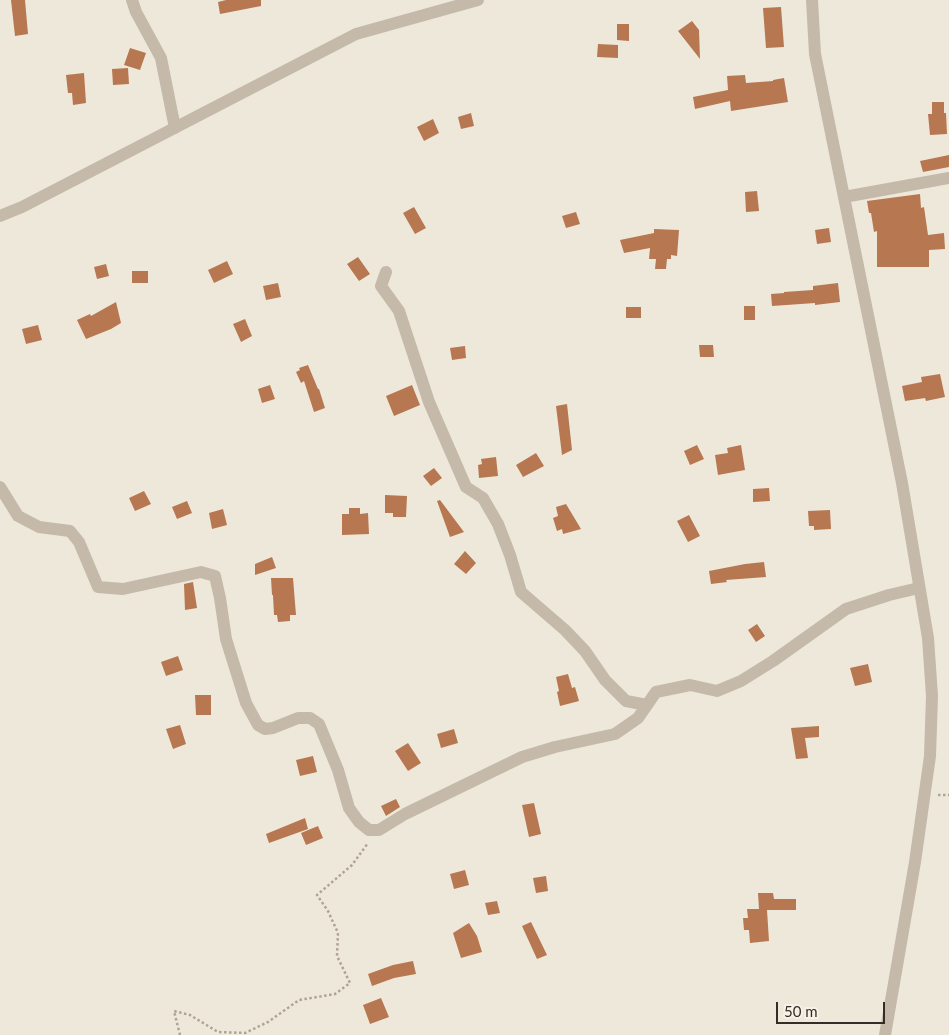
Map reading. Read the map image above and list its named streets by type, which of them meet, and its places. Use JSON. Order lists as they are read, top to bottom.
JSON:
{
  "scale_bar": "50 m"
}
